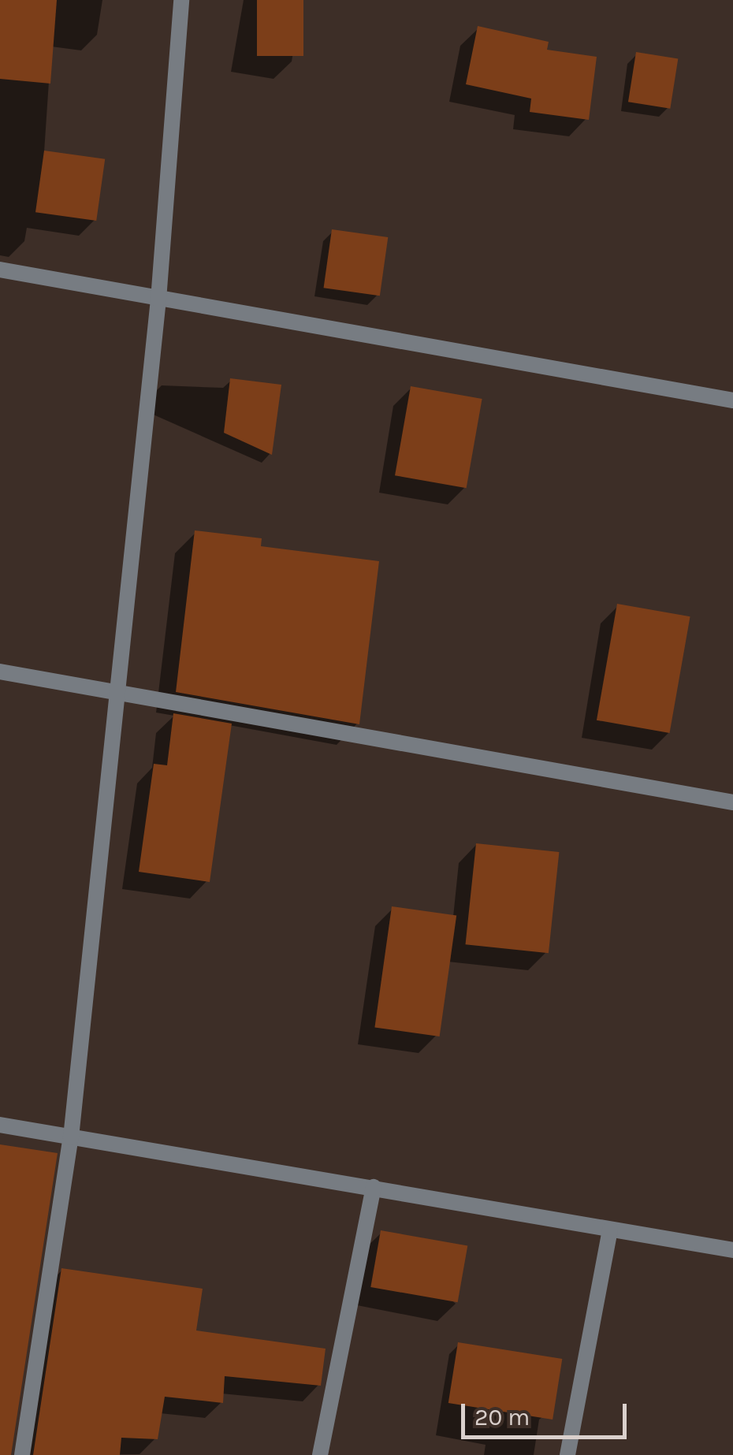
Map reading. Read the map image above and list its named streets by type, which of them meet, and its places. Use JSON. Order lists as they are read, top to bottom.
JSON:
{
  "scale_bar": "20 m"
}
